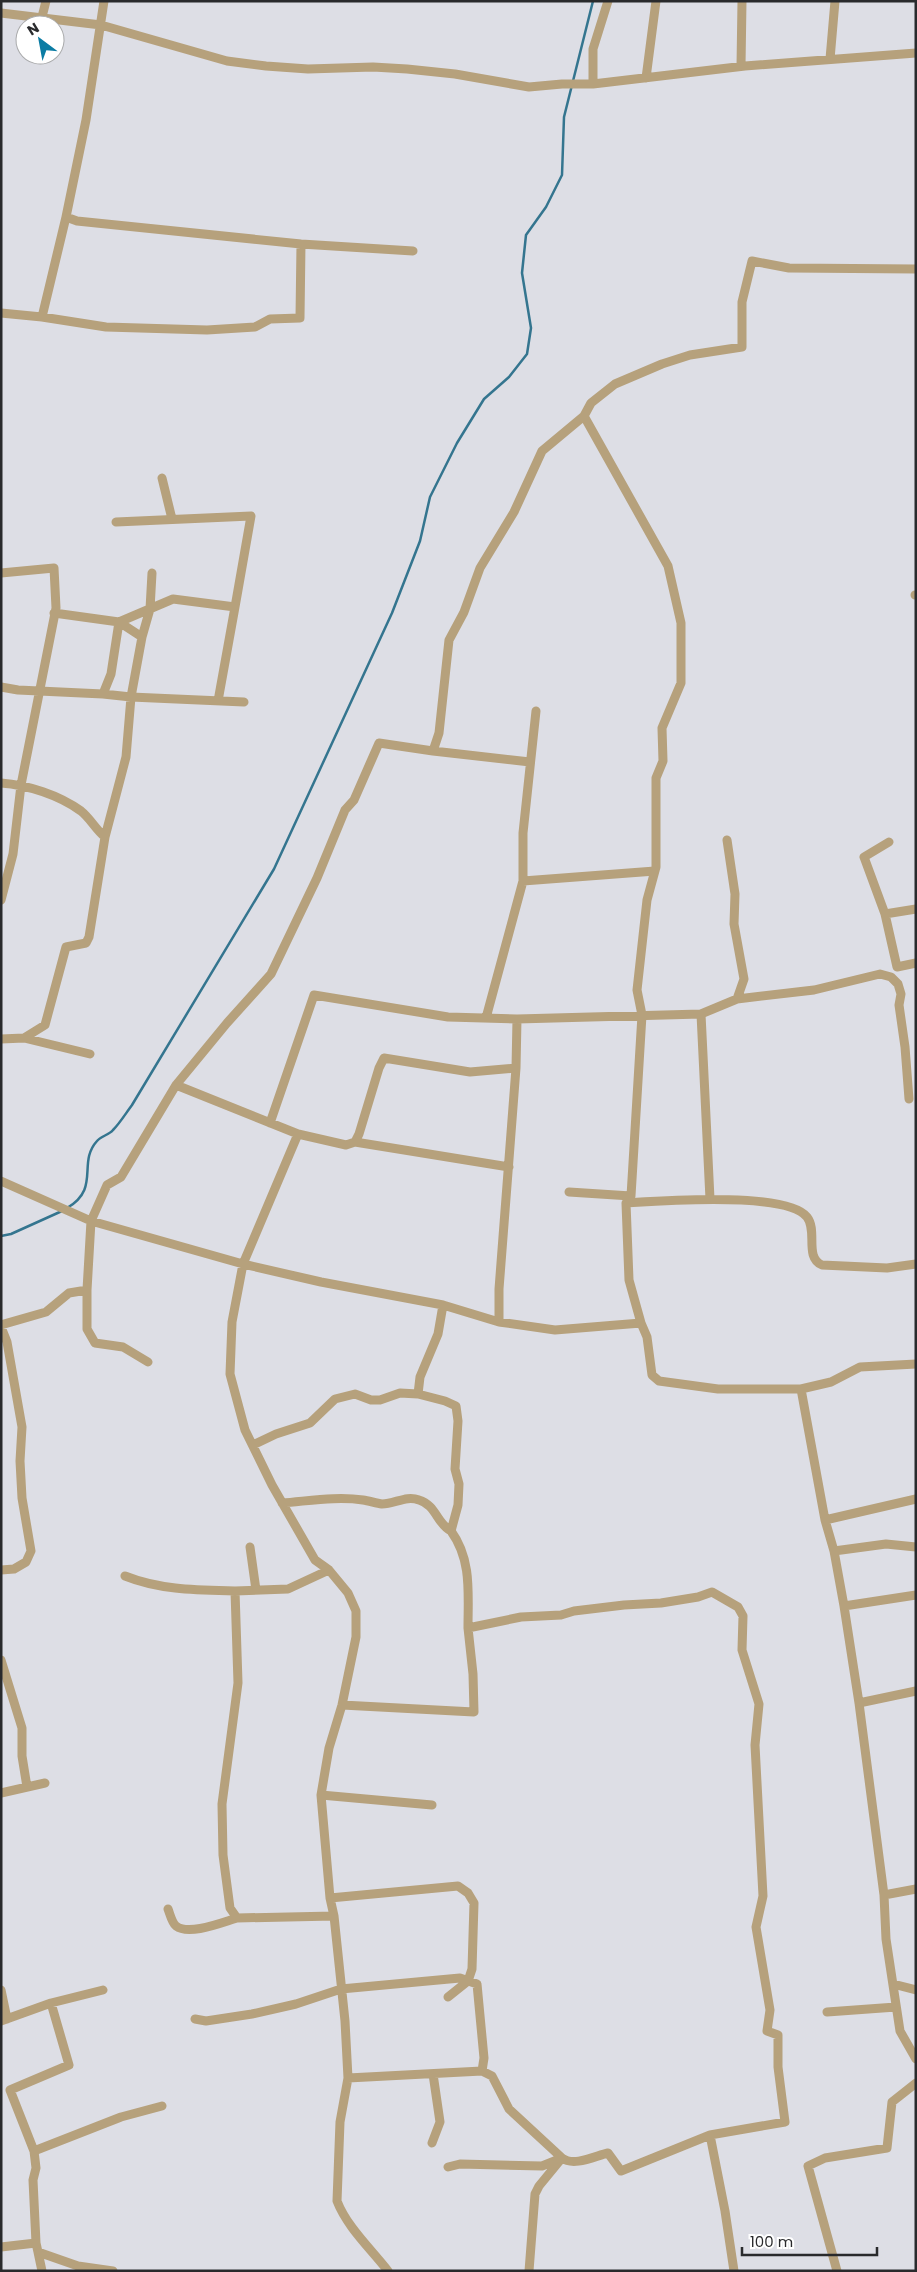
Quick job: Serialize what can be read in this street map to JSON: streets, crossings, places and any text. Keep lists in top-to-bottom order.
{
  "scale_bar": "100 m",
  "north": "top left"
}
